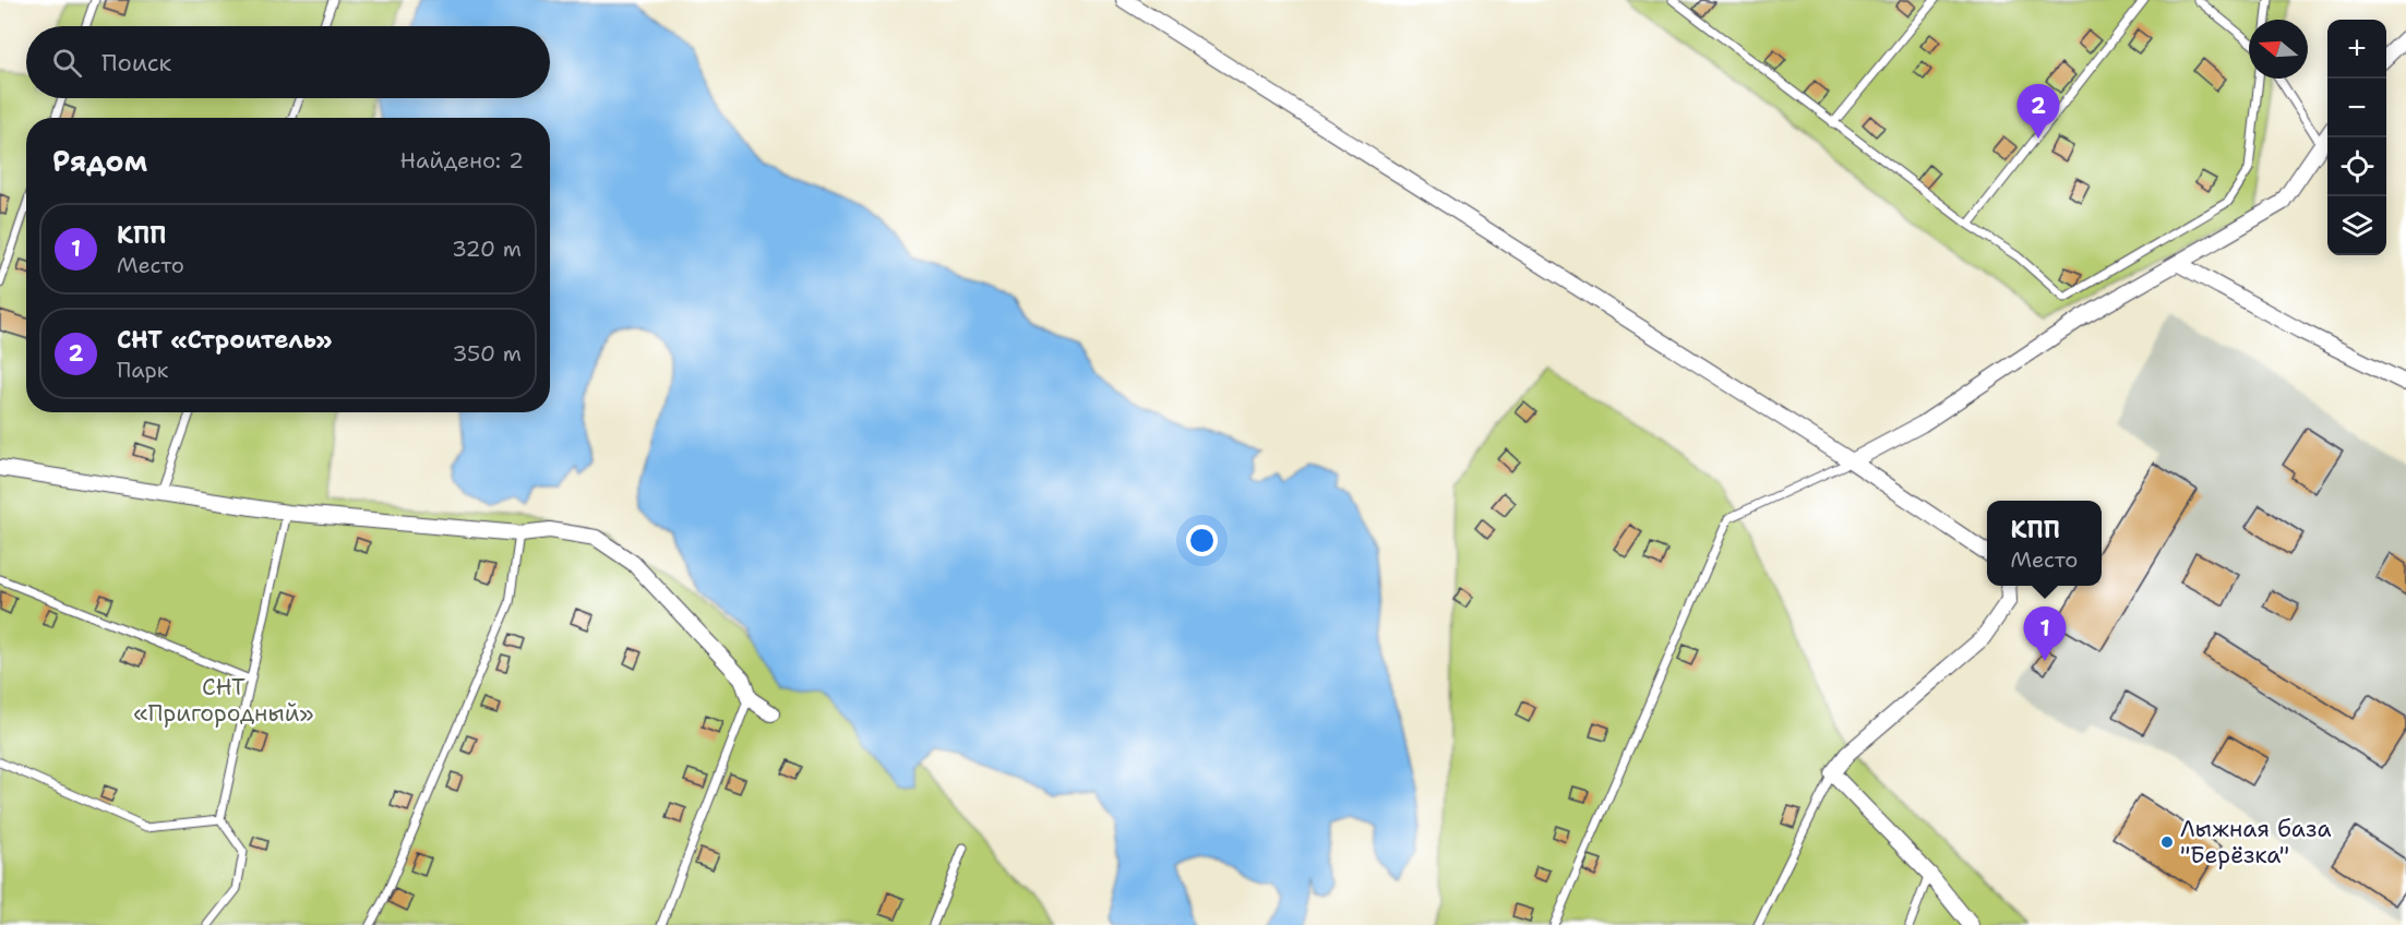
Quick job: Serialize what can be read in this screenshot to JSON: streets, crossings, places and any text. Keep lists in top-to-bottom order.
{
  "parks": ["СНТ «Пригородный»"],
  "places": ["Лыжная база \"Берёзка\""],
  "north": "left",
  "page": {
    "map_buttons": ["+", "−"],
    "search": "Поиск",
    "pins": ["2", "1"],
    "heading": ["Рядом", "Найдено: 2"],
    "list": [
      {
        "mark": "1",
        "name": "КПП",
        "note": "Место",
        "value": "320 m"
      },
      {
        "mark": "2",
        "name": "СНТ «Строитель»",
        "note": "Парк",
        "value": "350 m"
      }
    ],
    "popup": ["КПП", "Место"]
  }
}
